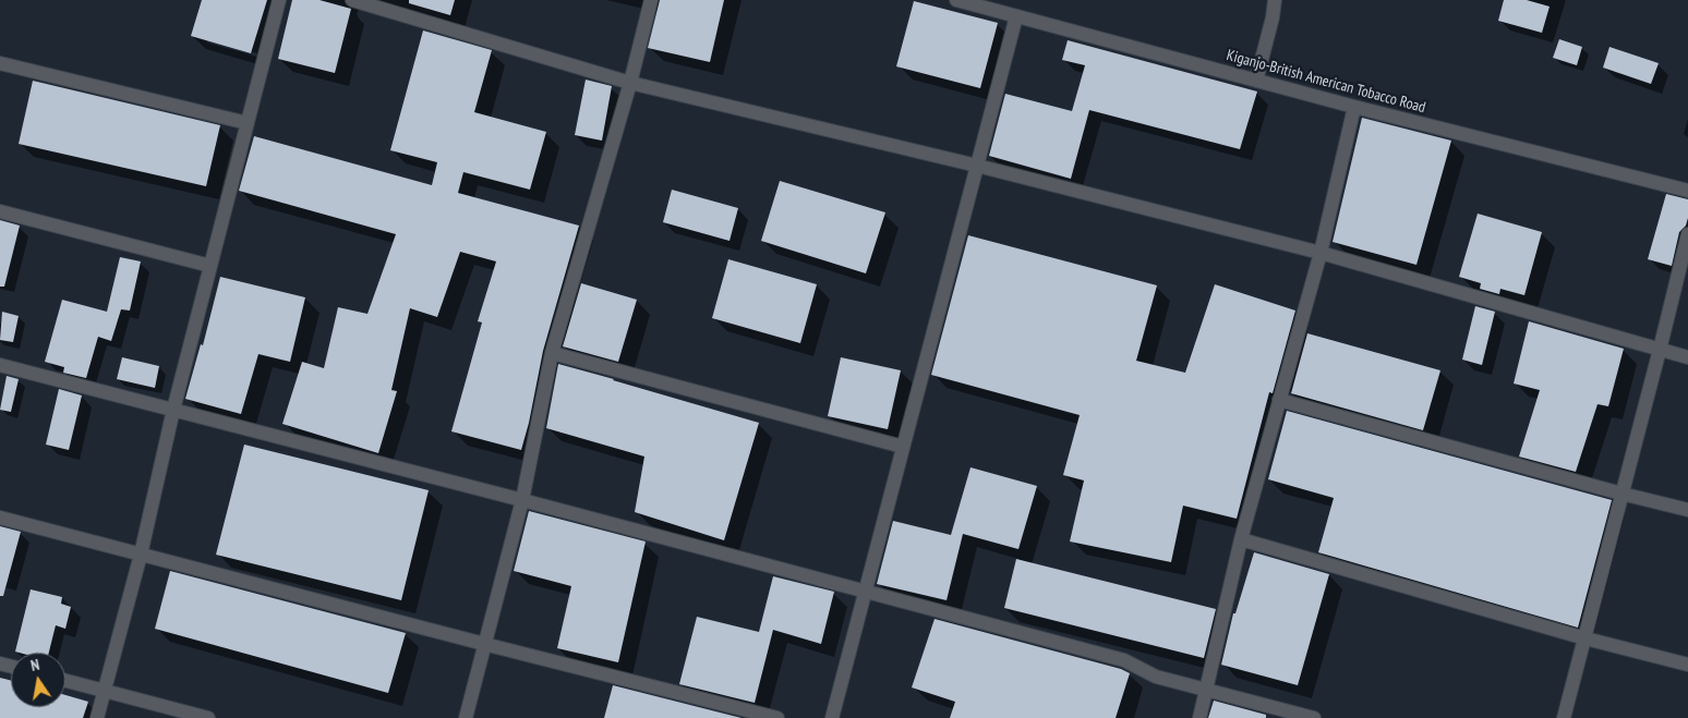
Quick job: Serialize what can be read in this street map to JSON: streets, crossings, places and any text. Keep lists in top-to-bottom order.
{
  "streets": {
    "street": ["Kiganjo-British American Tobacco Road"]
  },
  "north": "top"
}
